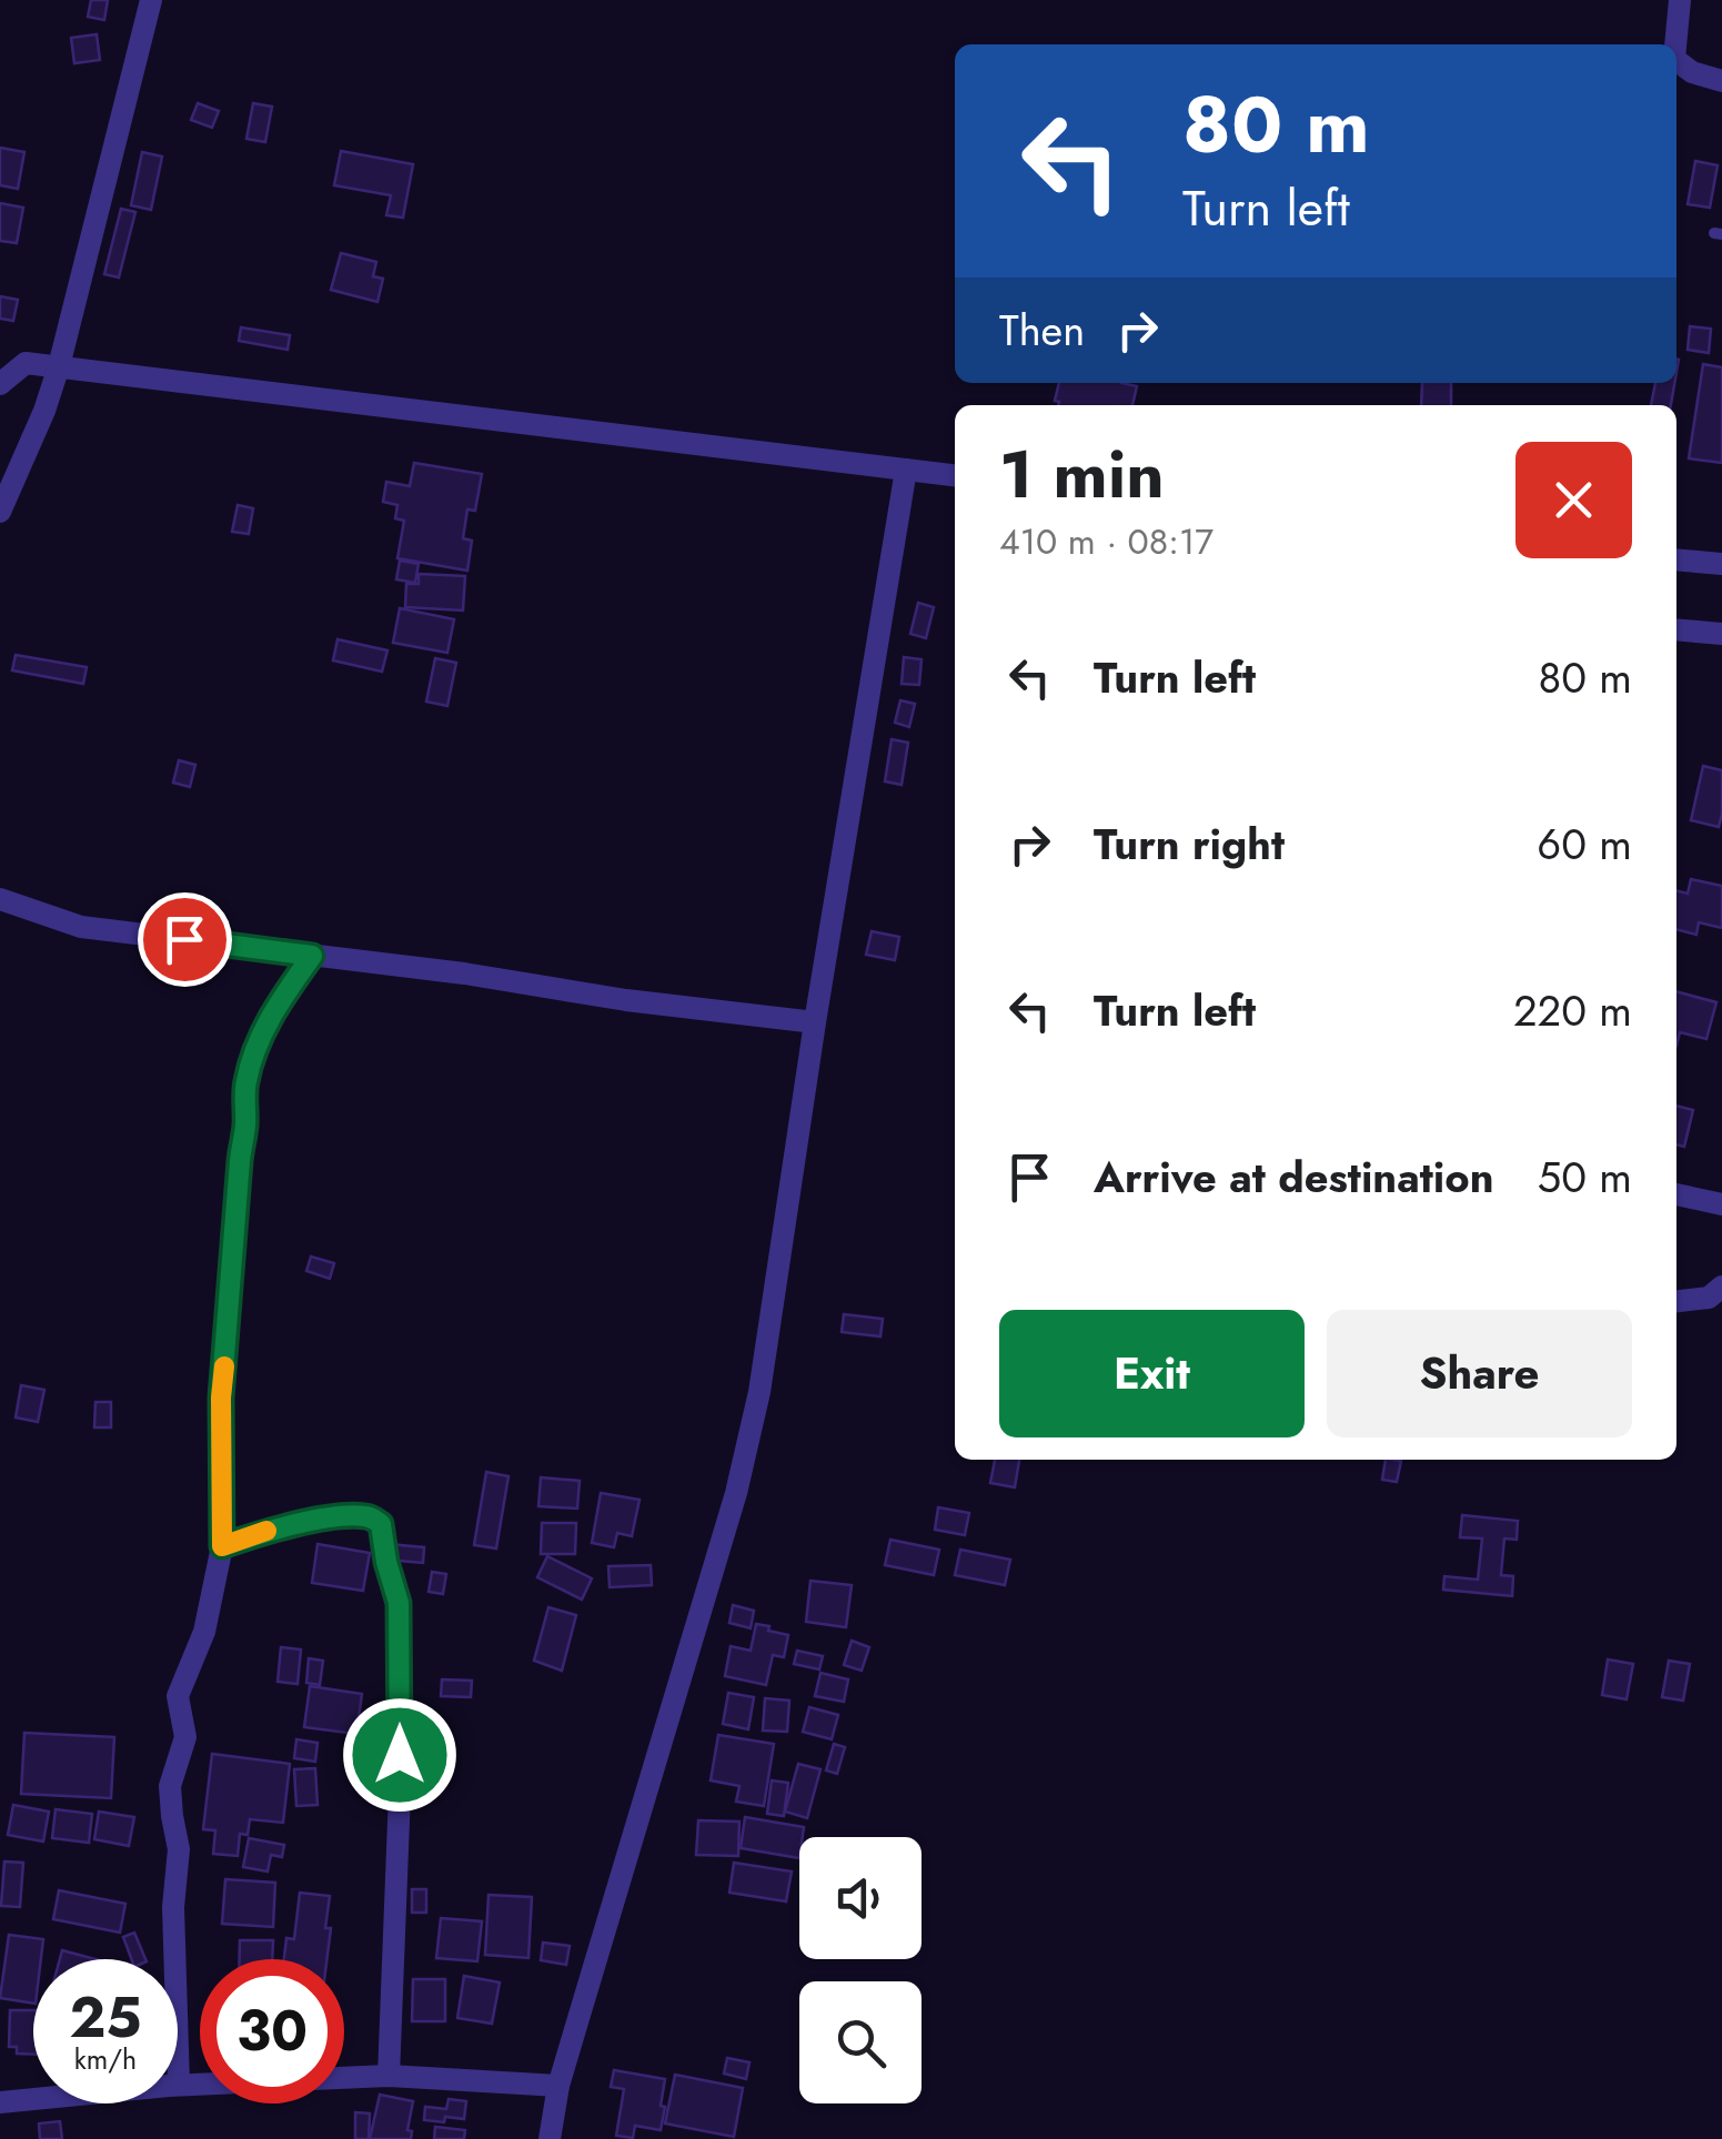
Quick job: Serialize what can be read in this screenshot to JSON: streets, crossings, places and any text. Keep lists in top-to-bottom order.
{
  "page": {
    "turn": ["80 m", "Turn left"],
    "then": "Then",
    "heading": ["1 min", "410 m · 08:17"],
    "list": [
      {
        "name": "Turn left",
        "value": "80 m"
      },
      {
        "name": "Turn right",
        "value": "60 m"
      },
      {
        "name": "Turn left",
        "value": "220 m"
      },
      {
        "name": "Arrive at destination",
        "value": "50 m"
      }
    ],
    "buttons": ["Exit", "Share"],
    "speed": "25 km/h",
    "limit": "30"
  }
}
